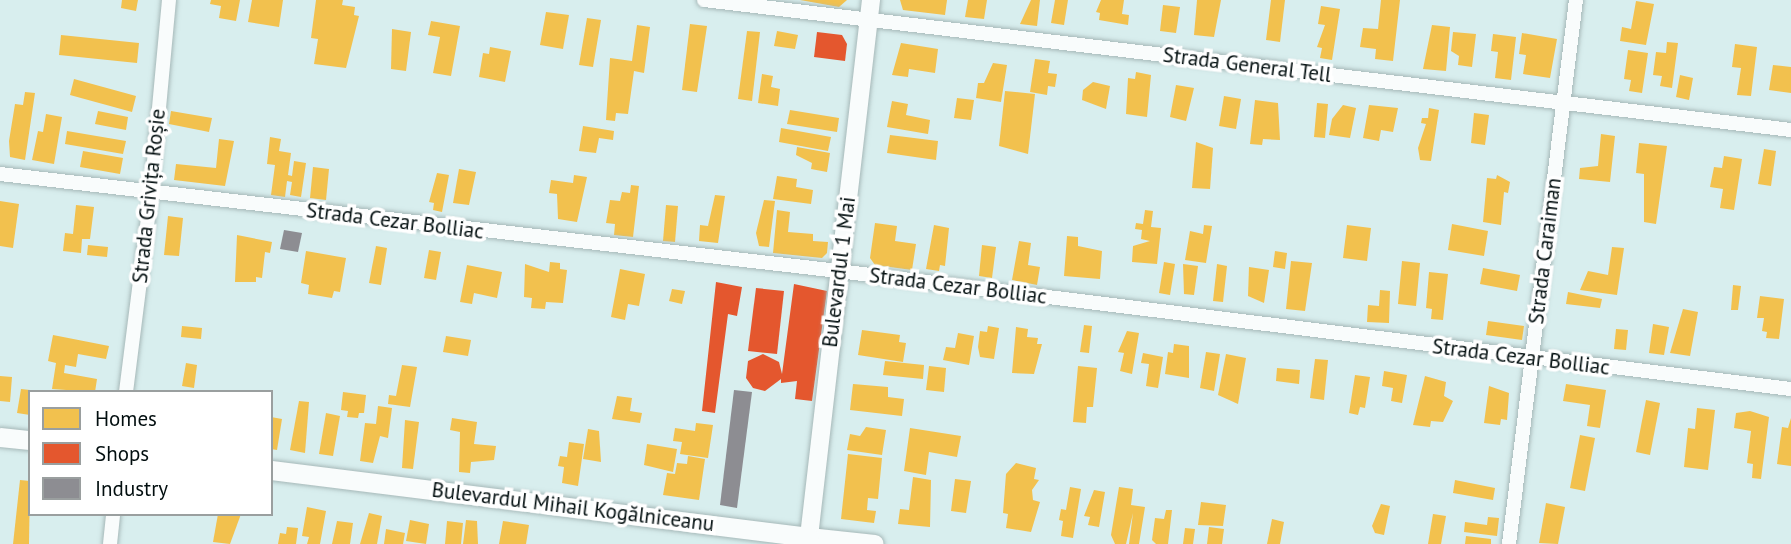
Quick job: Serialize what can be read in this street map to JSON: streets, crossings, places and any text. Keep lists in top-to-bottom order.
{
  "streets": {
    "main road": ["Bulevardul Mihail Kogălniceanu"],
    "street": [
      "Strada General Tell",
      "Strada Grivița Roșie",
      "Strada Cezar Bolliac",
      "Strada Caraiman",
      "Bulevardul 1 Mai"
    ]
  },
  "crossings": [
    ["Strada General Tell", "Strada Caraiman"],
    ["Strada General Tell", "Bulevardul 1 Mai"],
    ["Strada Grivița Roșie", "Strada Cezar Bolliac"],
    ["Strada Cezar Bolliac", "Strada Caraiman"],
    ["Strada Cezar Bolliac", "Bulevardul 1 Mai"],
    ["Bulevardul 1 Mai", "Bulevardul Mihail Kogălniceanu"]
  ],
  "legend": ["Homes", "Shops", "Industry"]
}
